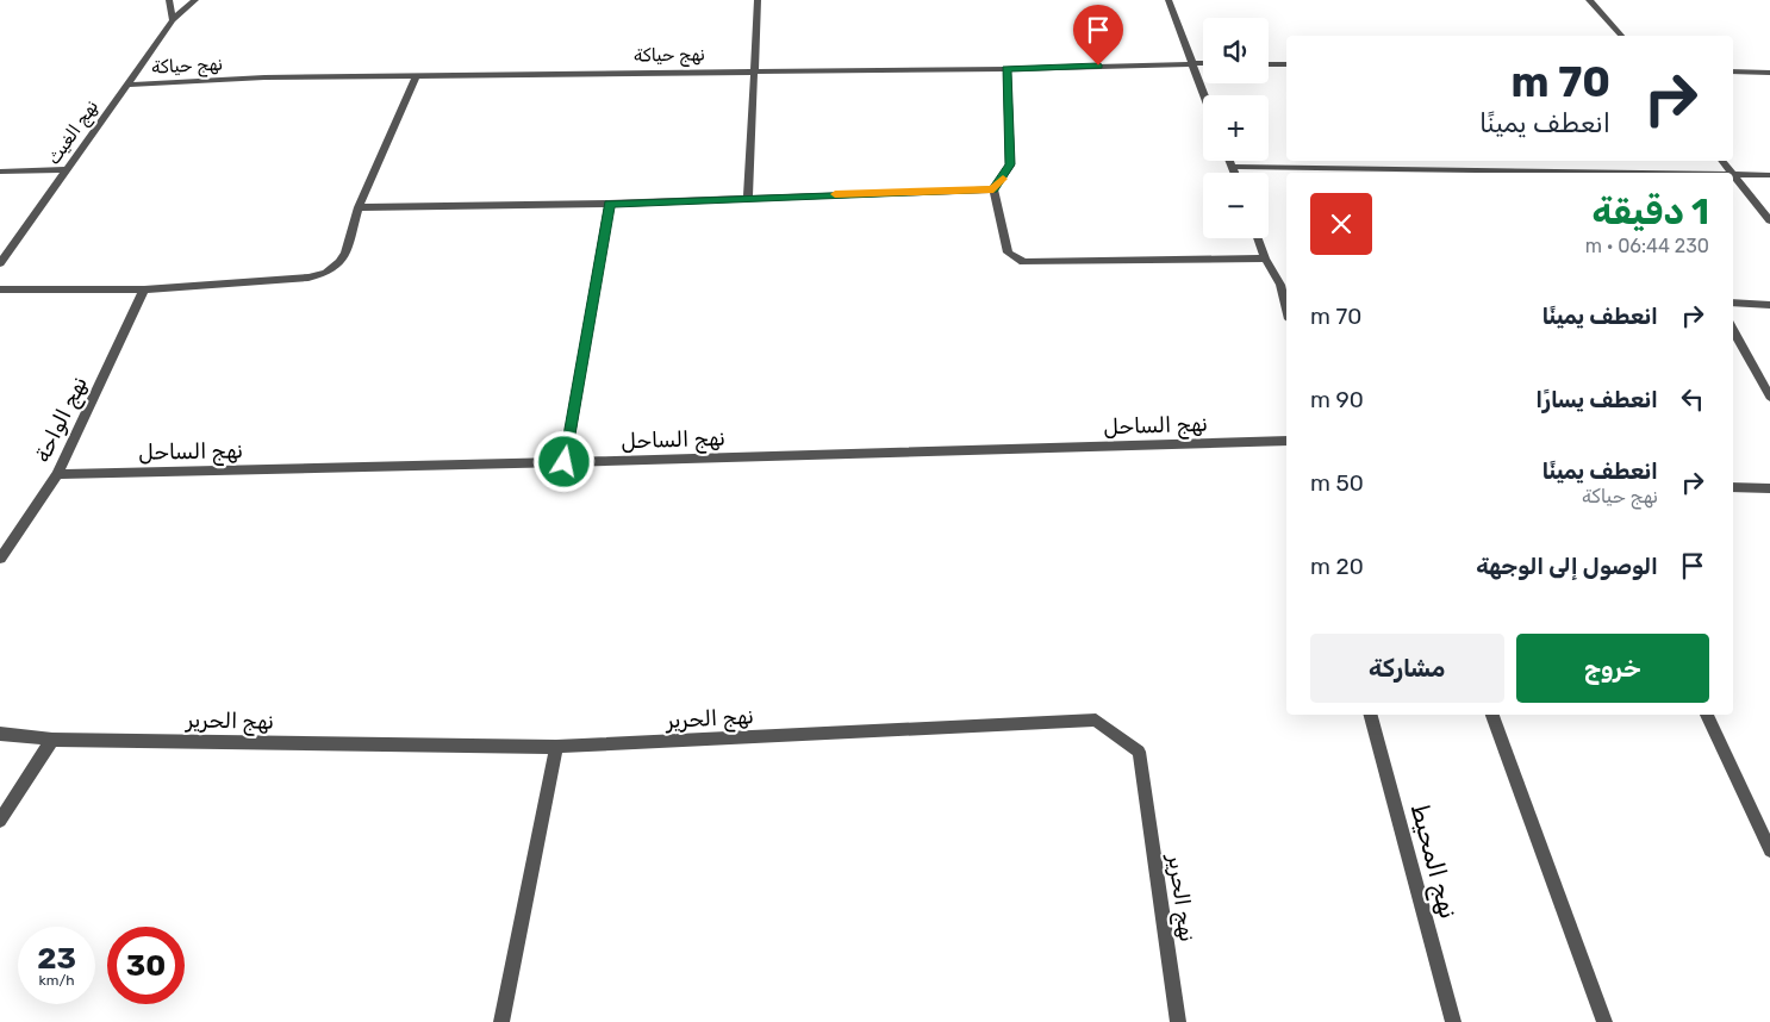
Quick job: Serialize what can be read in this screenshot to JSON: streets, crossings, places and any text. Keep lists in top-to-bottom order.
{
  "streets": {
    "street": [
      "نهج حياكة",
      "نهج الغيث",
      "نهج الواحة",
      "نهج الساحل",
      "نهج الحرير",
      "نهج المحيط"
    ]
  },
  "crossings": [
    ["نهج حياكة", "نهج الغيث"],
    ["نهج الواحة", "نهج الساحل"]
  ],
  "page": {
    "map_buttons": ["+", "−"],
    "turn": ["70 m", "انعطف يمينًا"],
    "heading": ["1 دقيقة", "230 m · 06:44"],
    "list": [
      {
        "name": "انعطف يمينًا",
        "value": "70 m"
      },
      {
        "name": "انعطف يسارًا",
        "value": "90 m"
      },
      {
        "name": "انعطف يمينًا",
        "note": "نهج حياكة",
        "value": "50 m"
      },
      {
        "name": "الوصول إلى الوجهة",
        "value": "20 m"
      }
    ],
    "buttons": ["خروج", "مشاركة"],
    "speed": "23 km/h",
    "limit": "30"
  }
}
